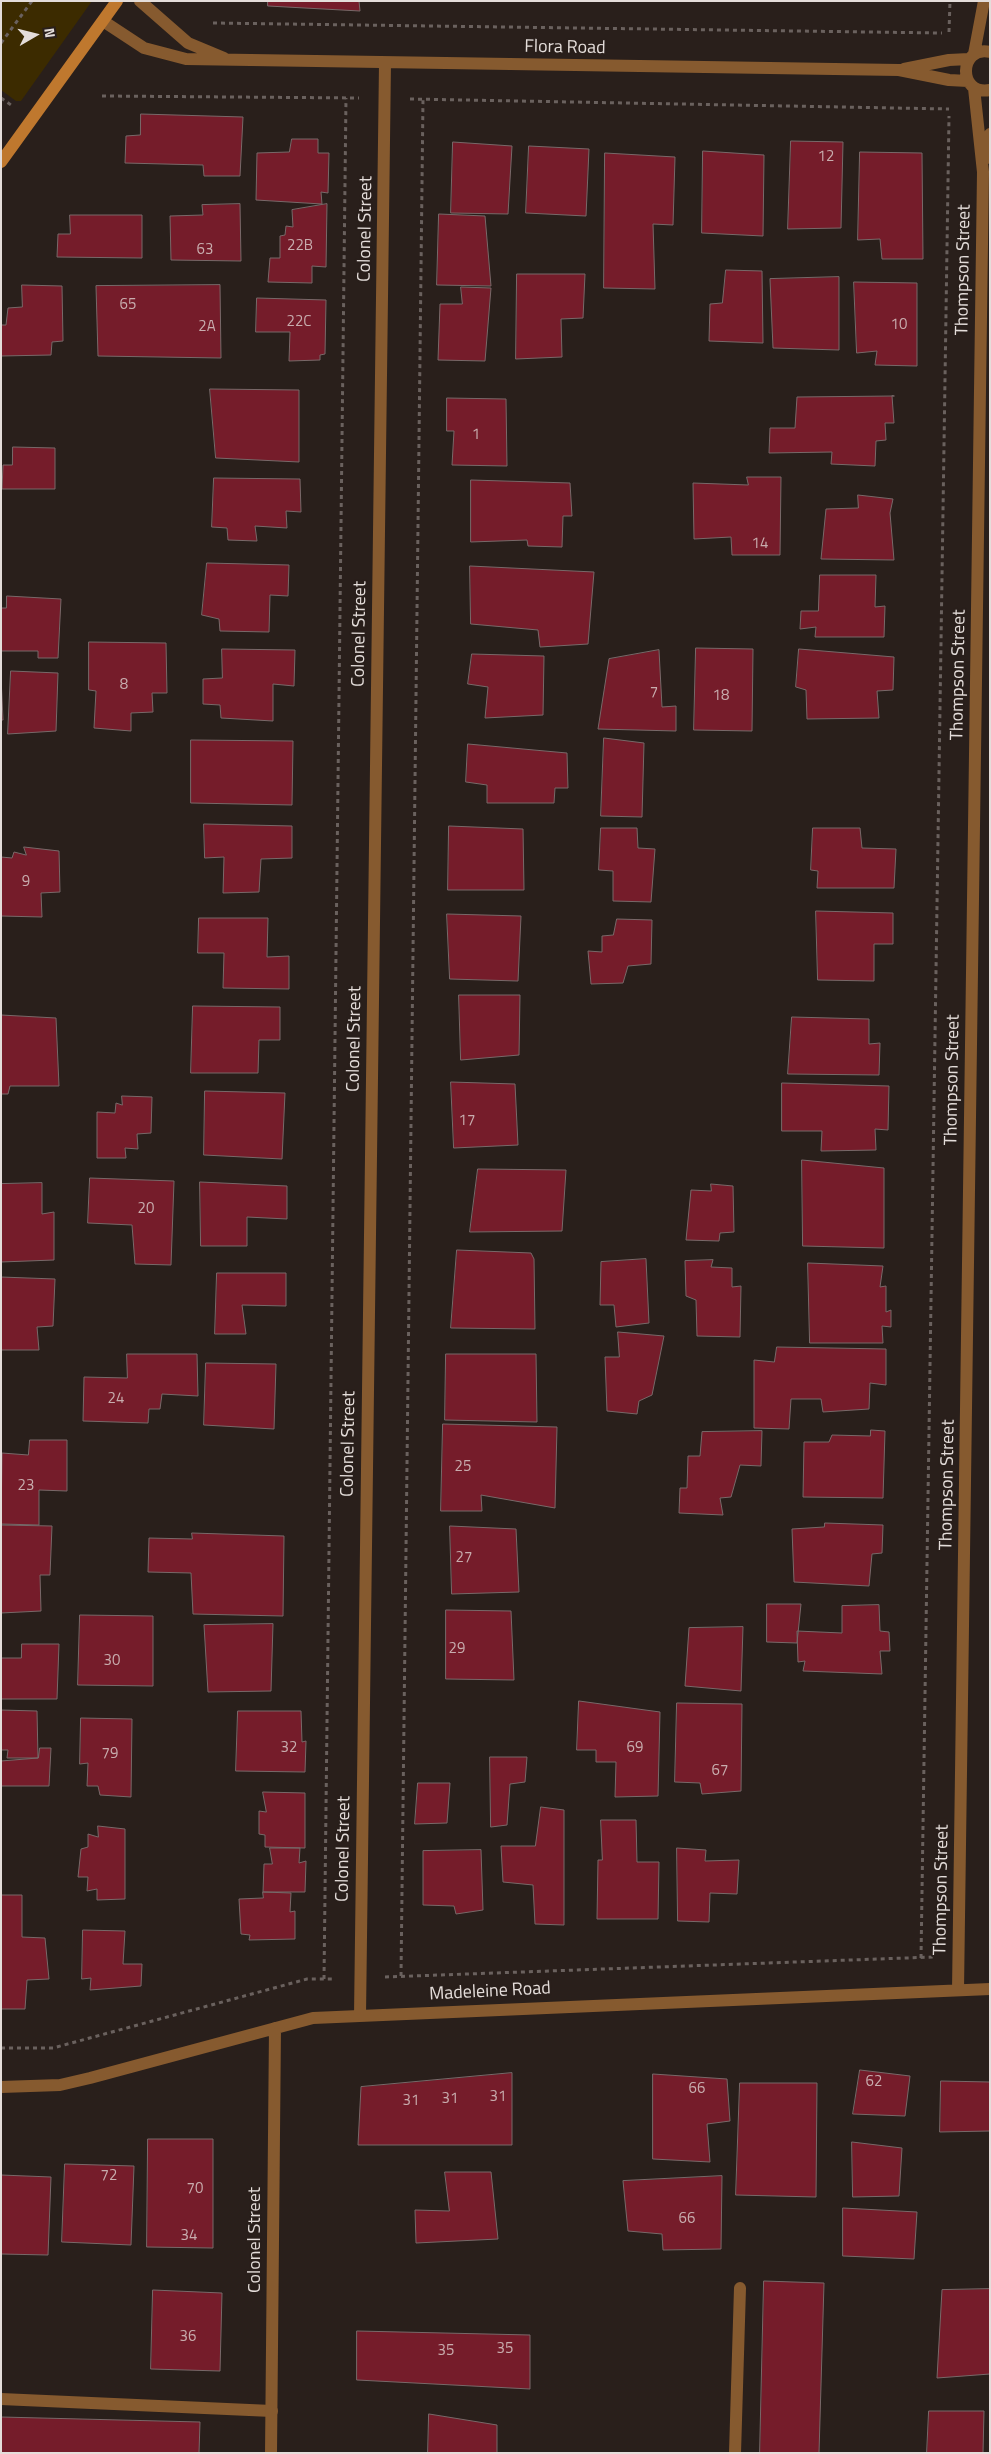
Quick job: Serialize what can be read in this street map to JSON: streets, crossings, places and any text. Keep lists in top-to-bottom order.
{
  "streets": {
    "street": [
      "Flora Road",
      "Colonel Street",
      "Thompson Street",
      "Madeleine Road"
    ]
  },
  "crossings": [
    ["Flora Road", "Colonel Street"],
    ["Flora Road", "Thompson Street"],
    ["Colonel Street", "Madeleine Road"],
    ["Thompson Street", "Madeleine Road"]
  ],
  "house_numbers": [
    "12",
    "22B",
    "63",
    "65",
    "22C",
    "10",
    "2A",
    "1",
    "14",
    "8",
    "7",
    "18",
    "9",
    "17",
    "20",
    "24",
    "25",
    "23",
    "27",
    "29",
    "30",
    "32",
    "69",
    "79",
    "67",
    "62",
    "66",
    "31",
    "31",
    "31",
    "72",
    "70",
    "66",
    "34",
    "36",
    "35",
    "35"
  ],
  "north": "right"
}
